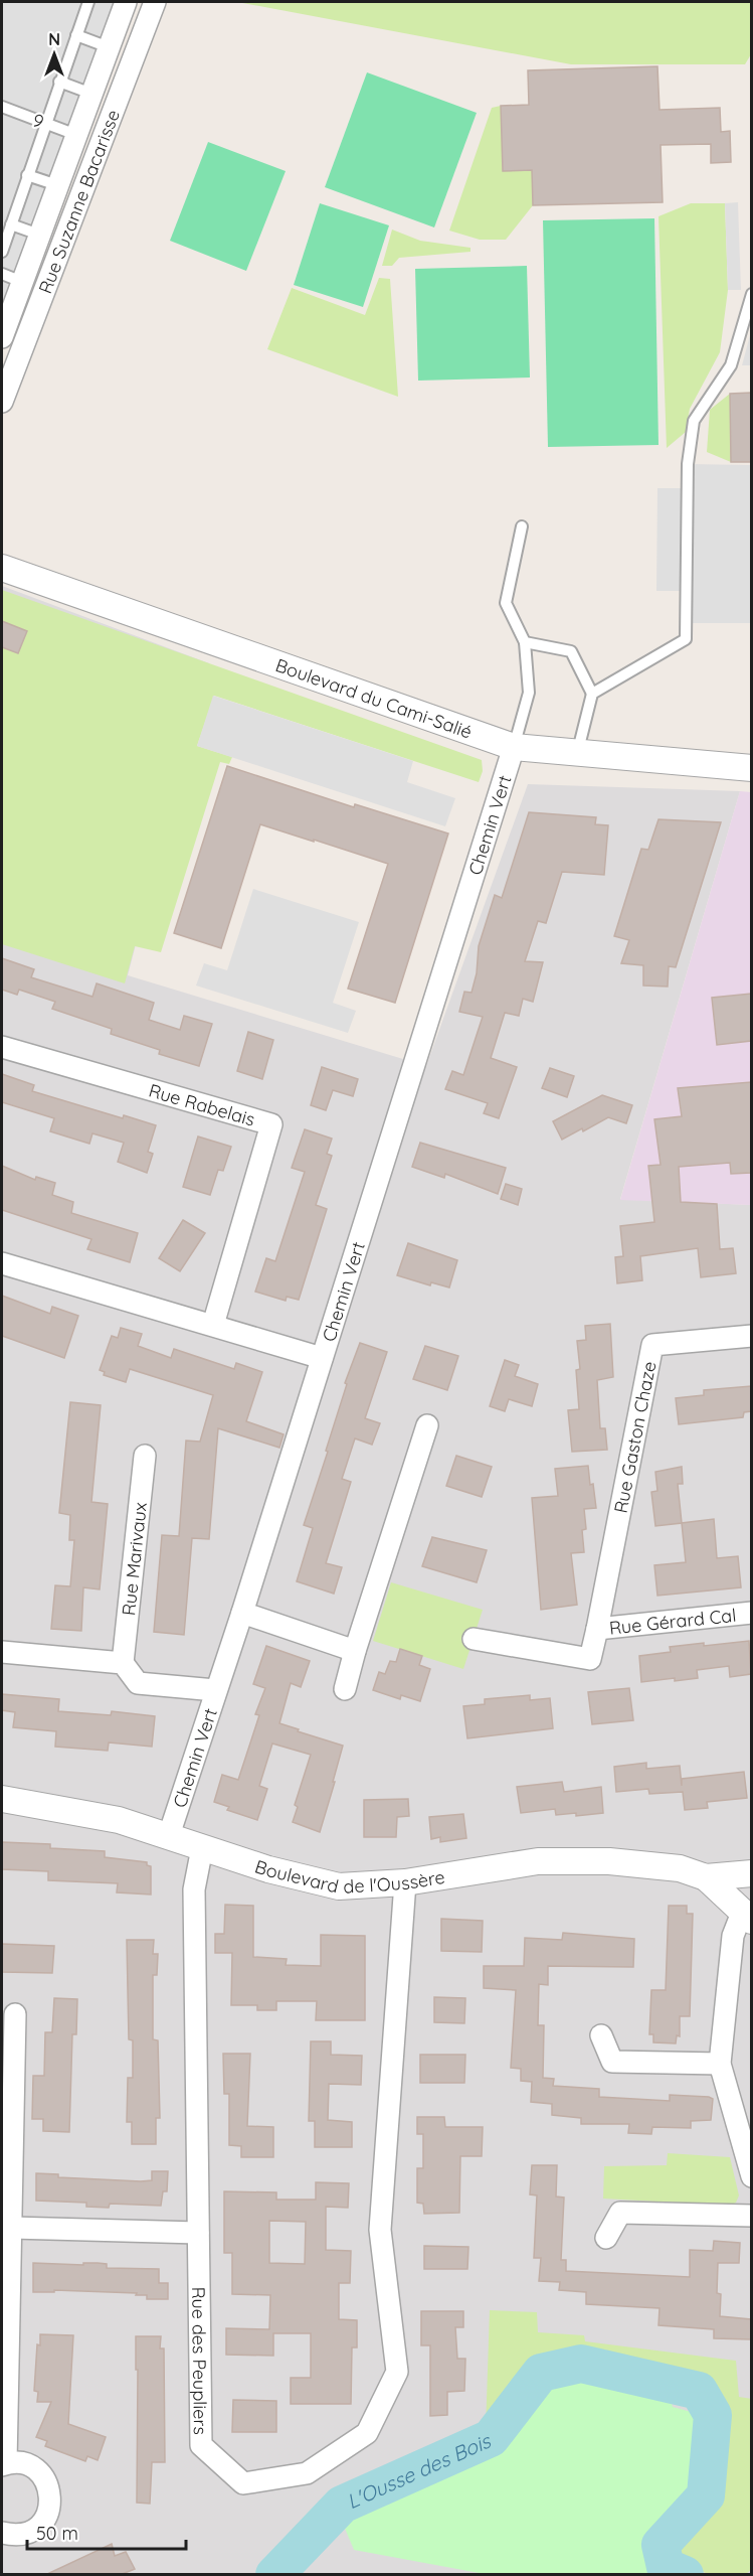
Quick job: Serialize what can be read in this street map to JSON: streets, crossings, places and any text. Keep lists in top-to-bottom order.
{
  "streets": {
    "street": [
      "Rue Suzanne Bacarisse",
      "Boulevard du Cami-Salié",
      "Chemin Vert",
      "Rue Rabelais",
      "Rue Gaston Chaze",
      "Rue Marivaux",
      "Rue Gérard Cal",
      "Boulevard de l'Oussère",
      "Rue des Peupliers"
    ],
    "lane": ["9"]
  },
  "crossings": [
    ["9", "Rue Suzanne Bacarisse"],
    ["Boulevard du Cami-Salié", "Chemin Vert"],
    ["Chemin Vert", "Boulevard de l'Oussère"],
    ["Rue Gaston Chaze", "Rue Gérard Cal"],
    ["Boulevard de l'Oussère", "Rue des Peupliers"]
  ],
  "water": ["L'Ousse des Bois"],
  "scale_bar": "50 m",
  "north": "top"
}
